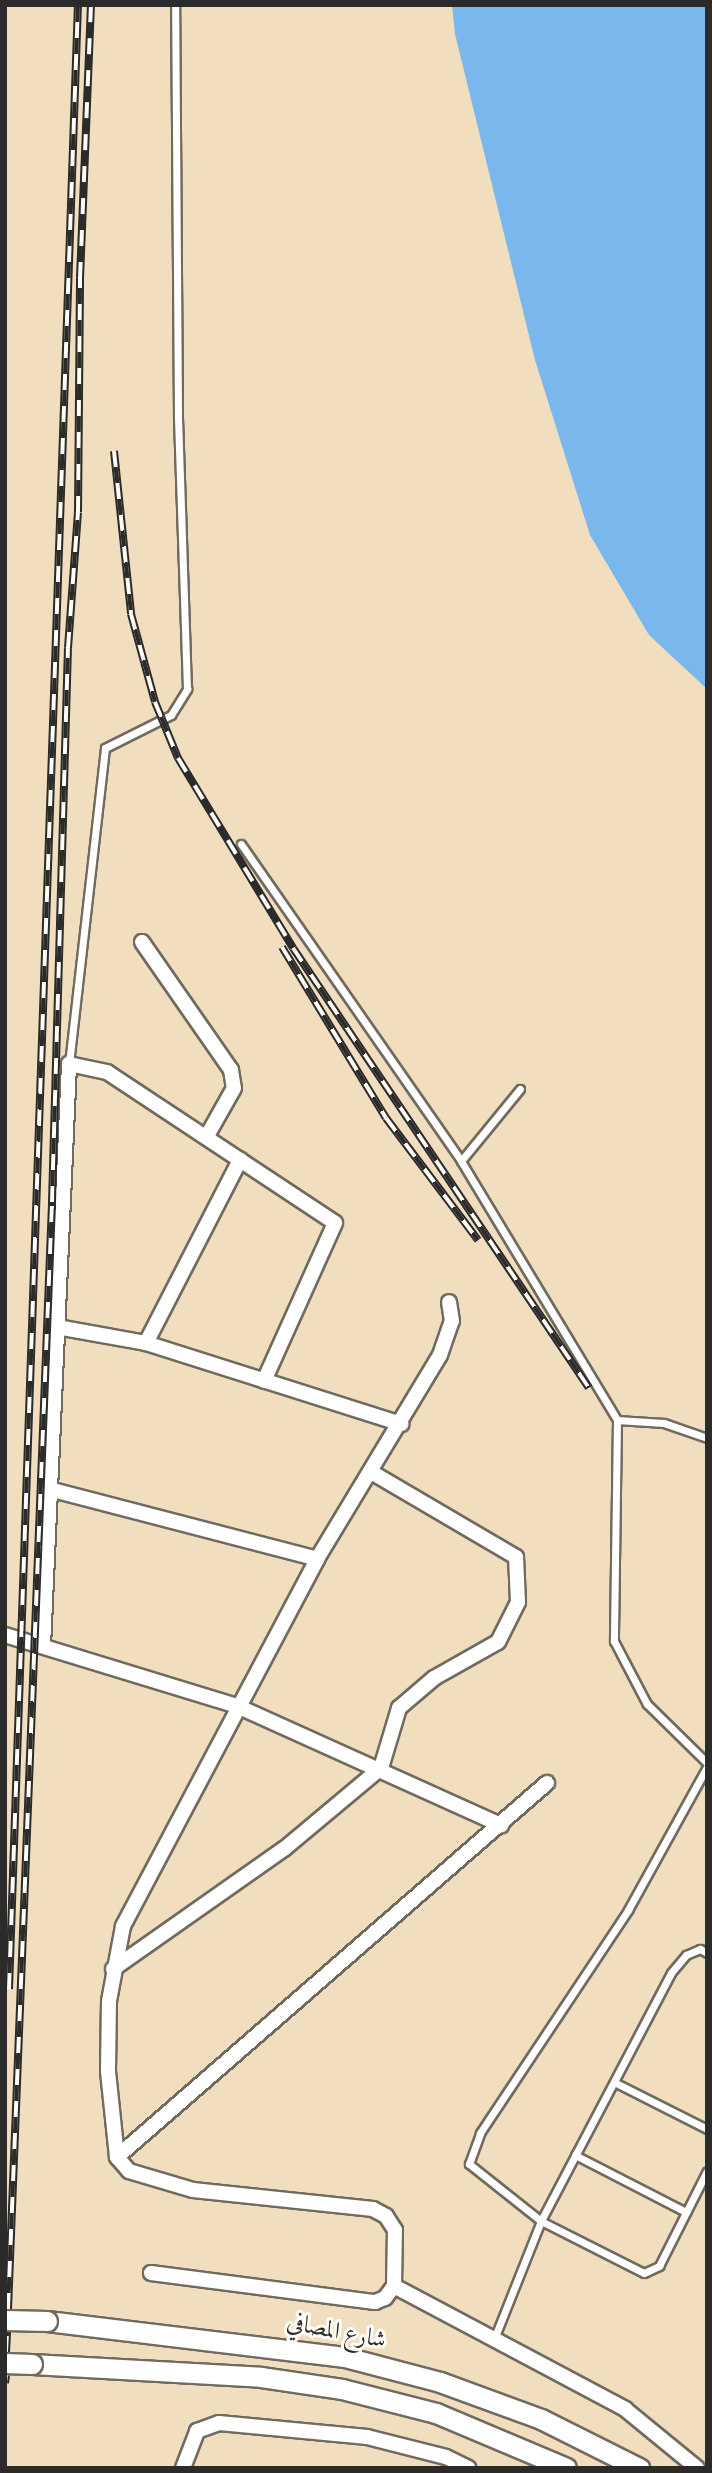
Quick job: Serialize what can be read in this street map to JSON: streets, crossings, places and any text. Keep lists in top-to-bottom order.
{
  "streets": {
    "main road": ["شارع المصافي"]
  }
}
